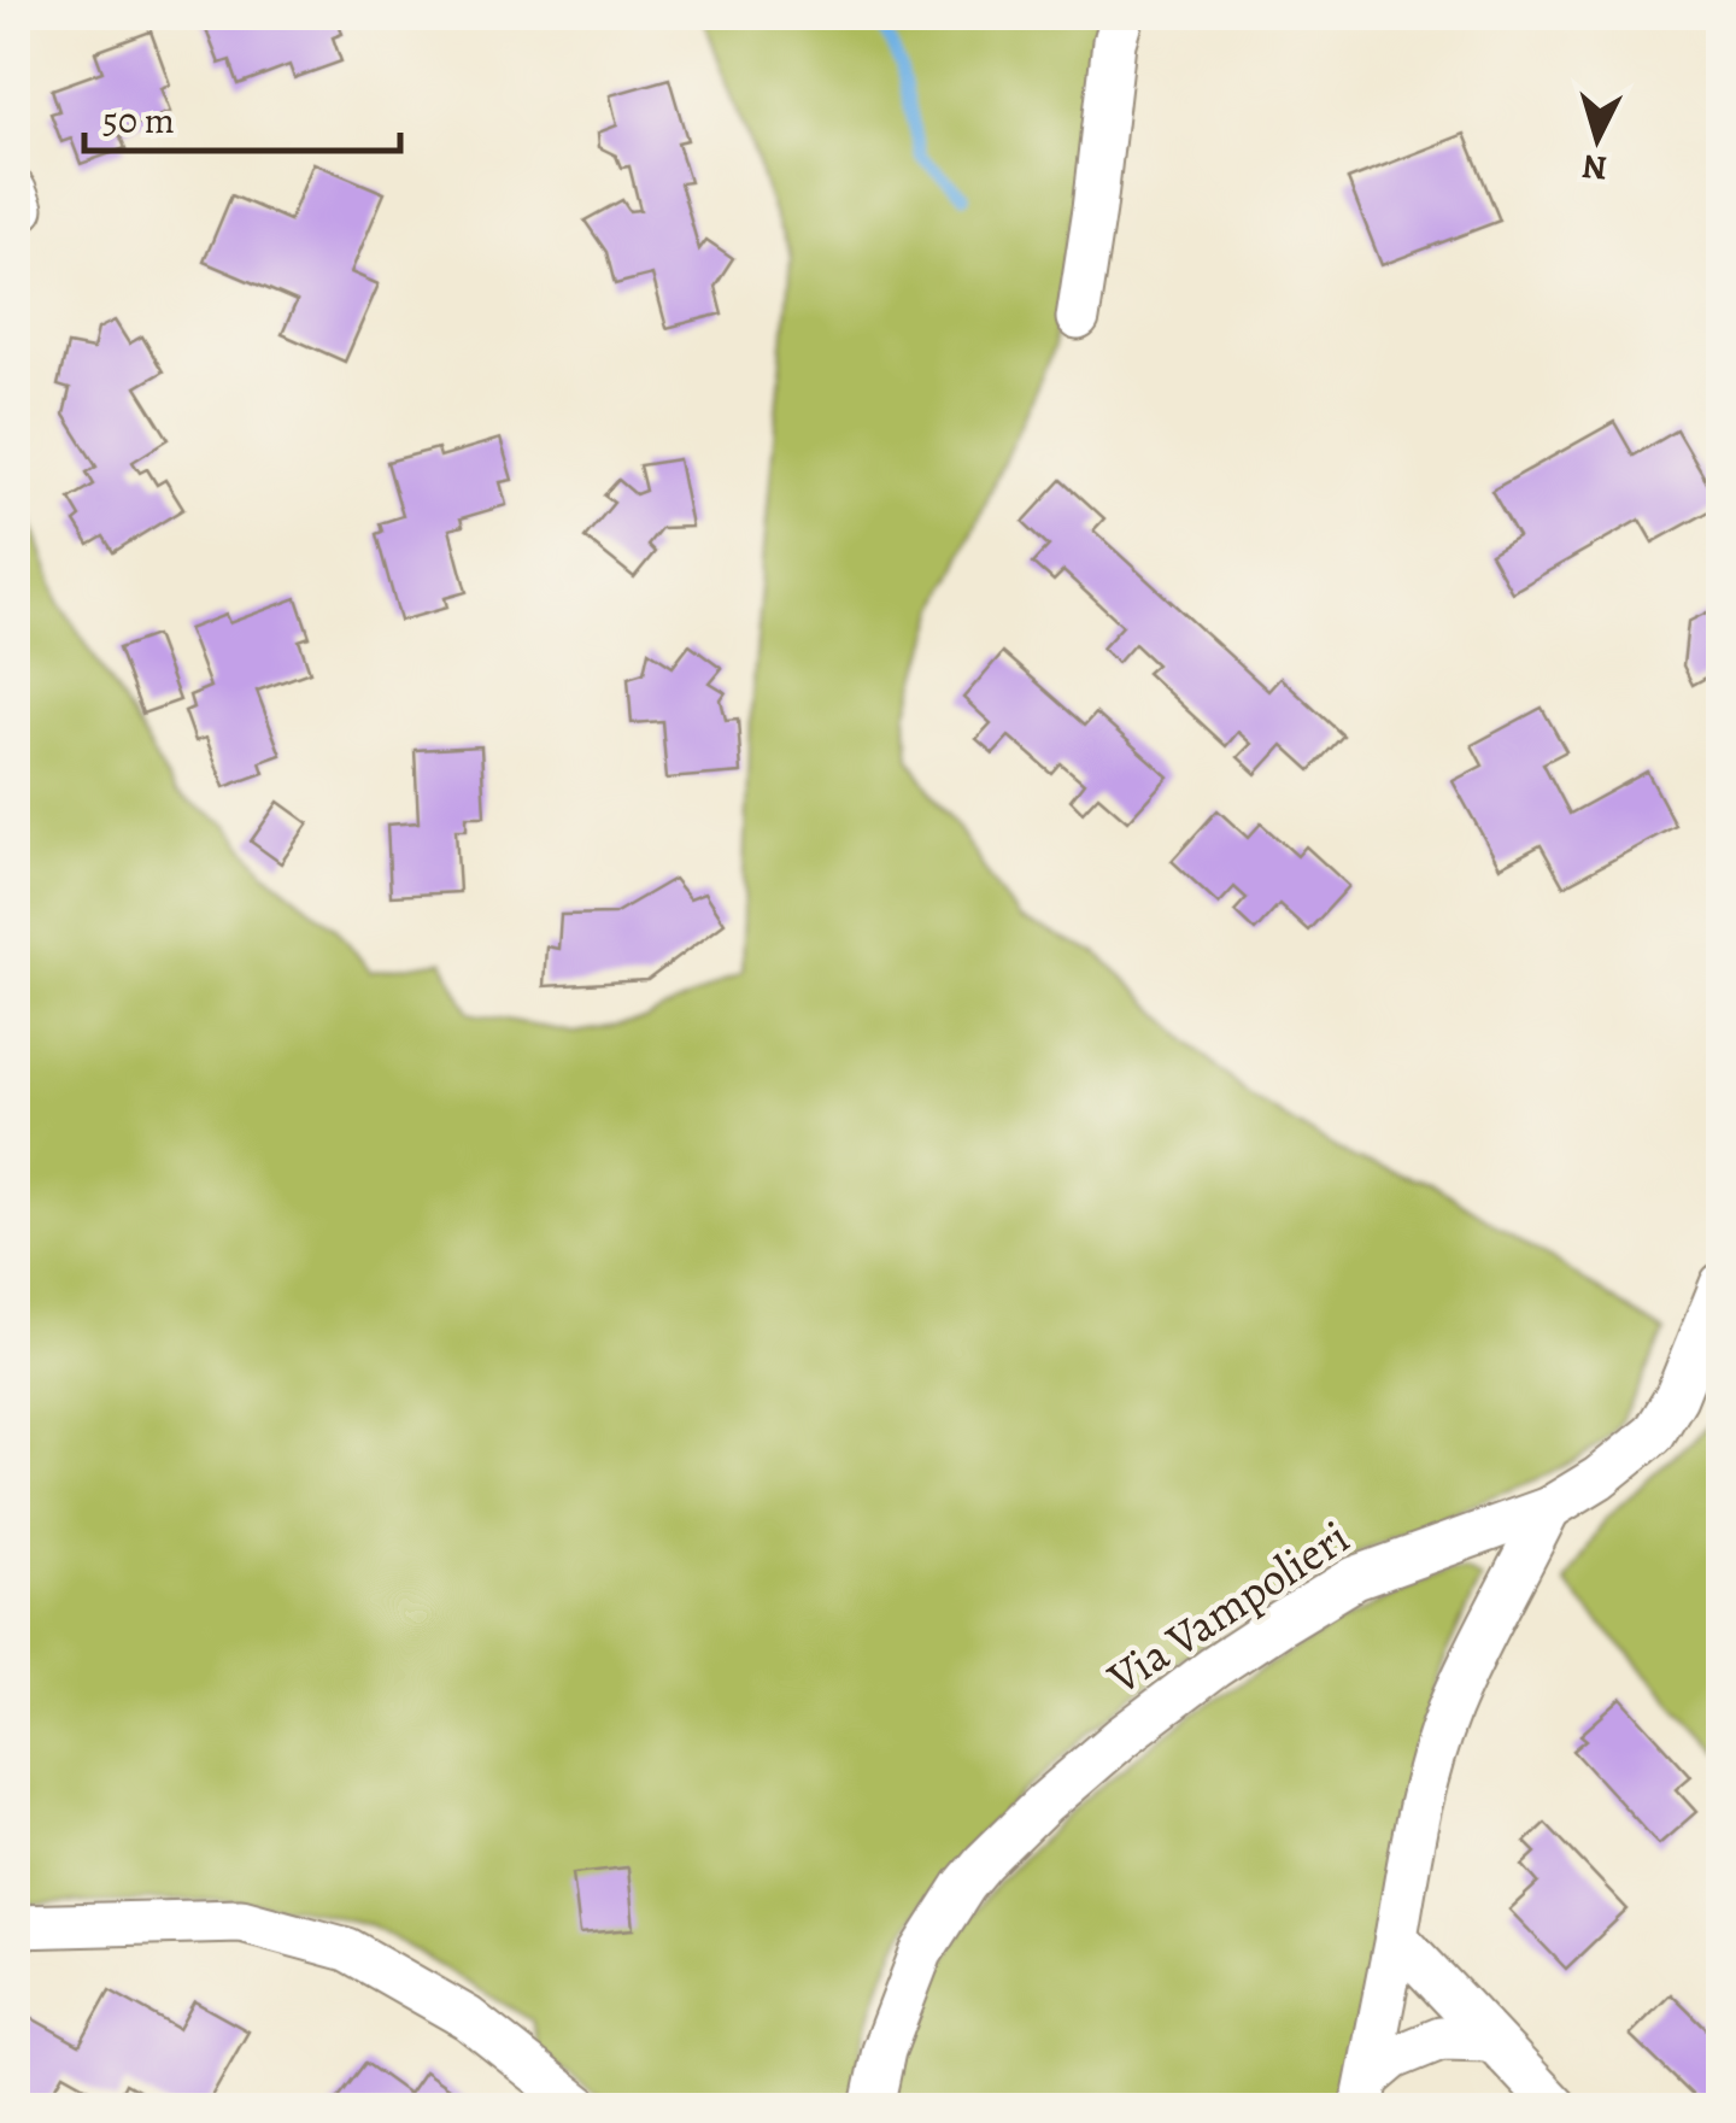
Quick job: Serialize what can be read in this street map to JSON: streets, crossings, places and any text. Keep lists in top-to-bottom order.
{
  "streets": {
    "street": ["Via Vampolieri"]
  },
  "scale_bar": "50 m",
  "north": "bottom"
}
